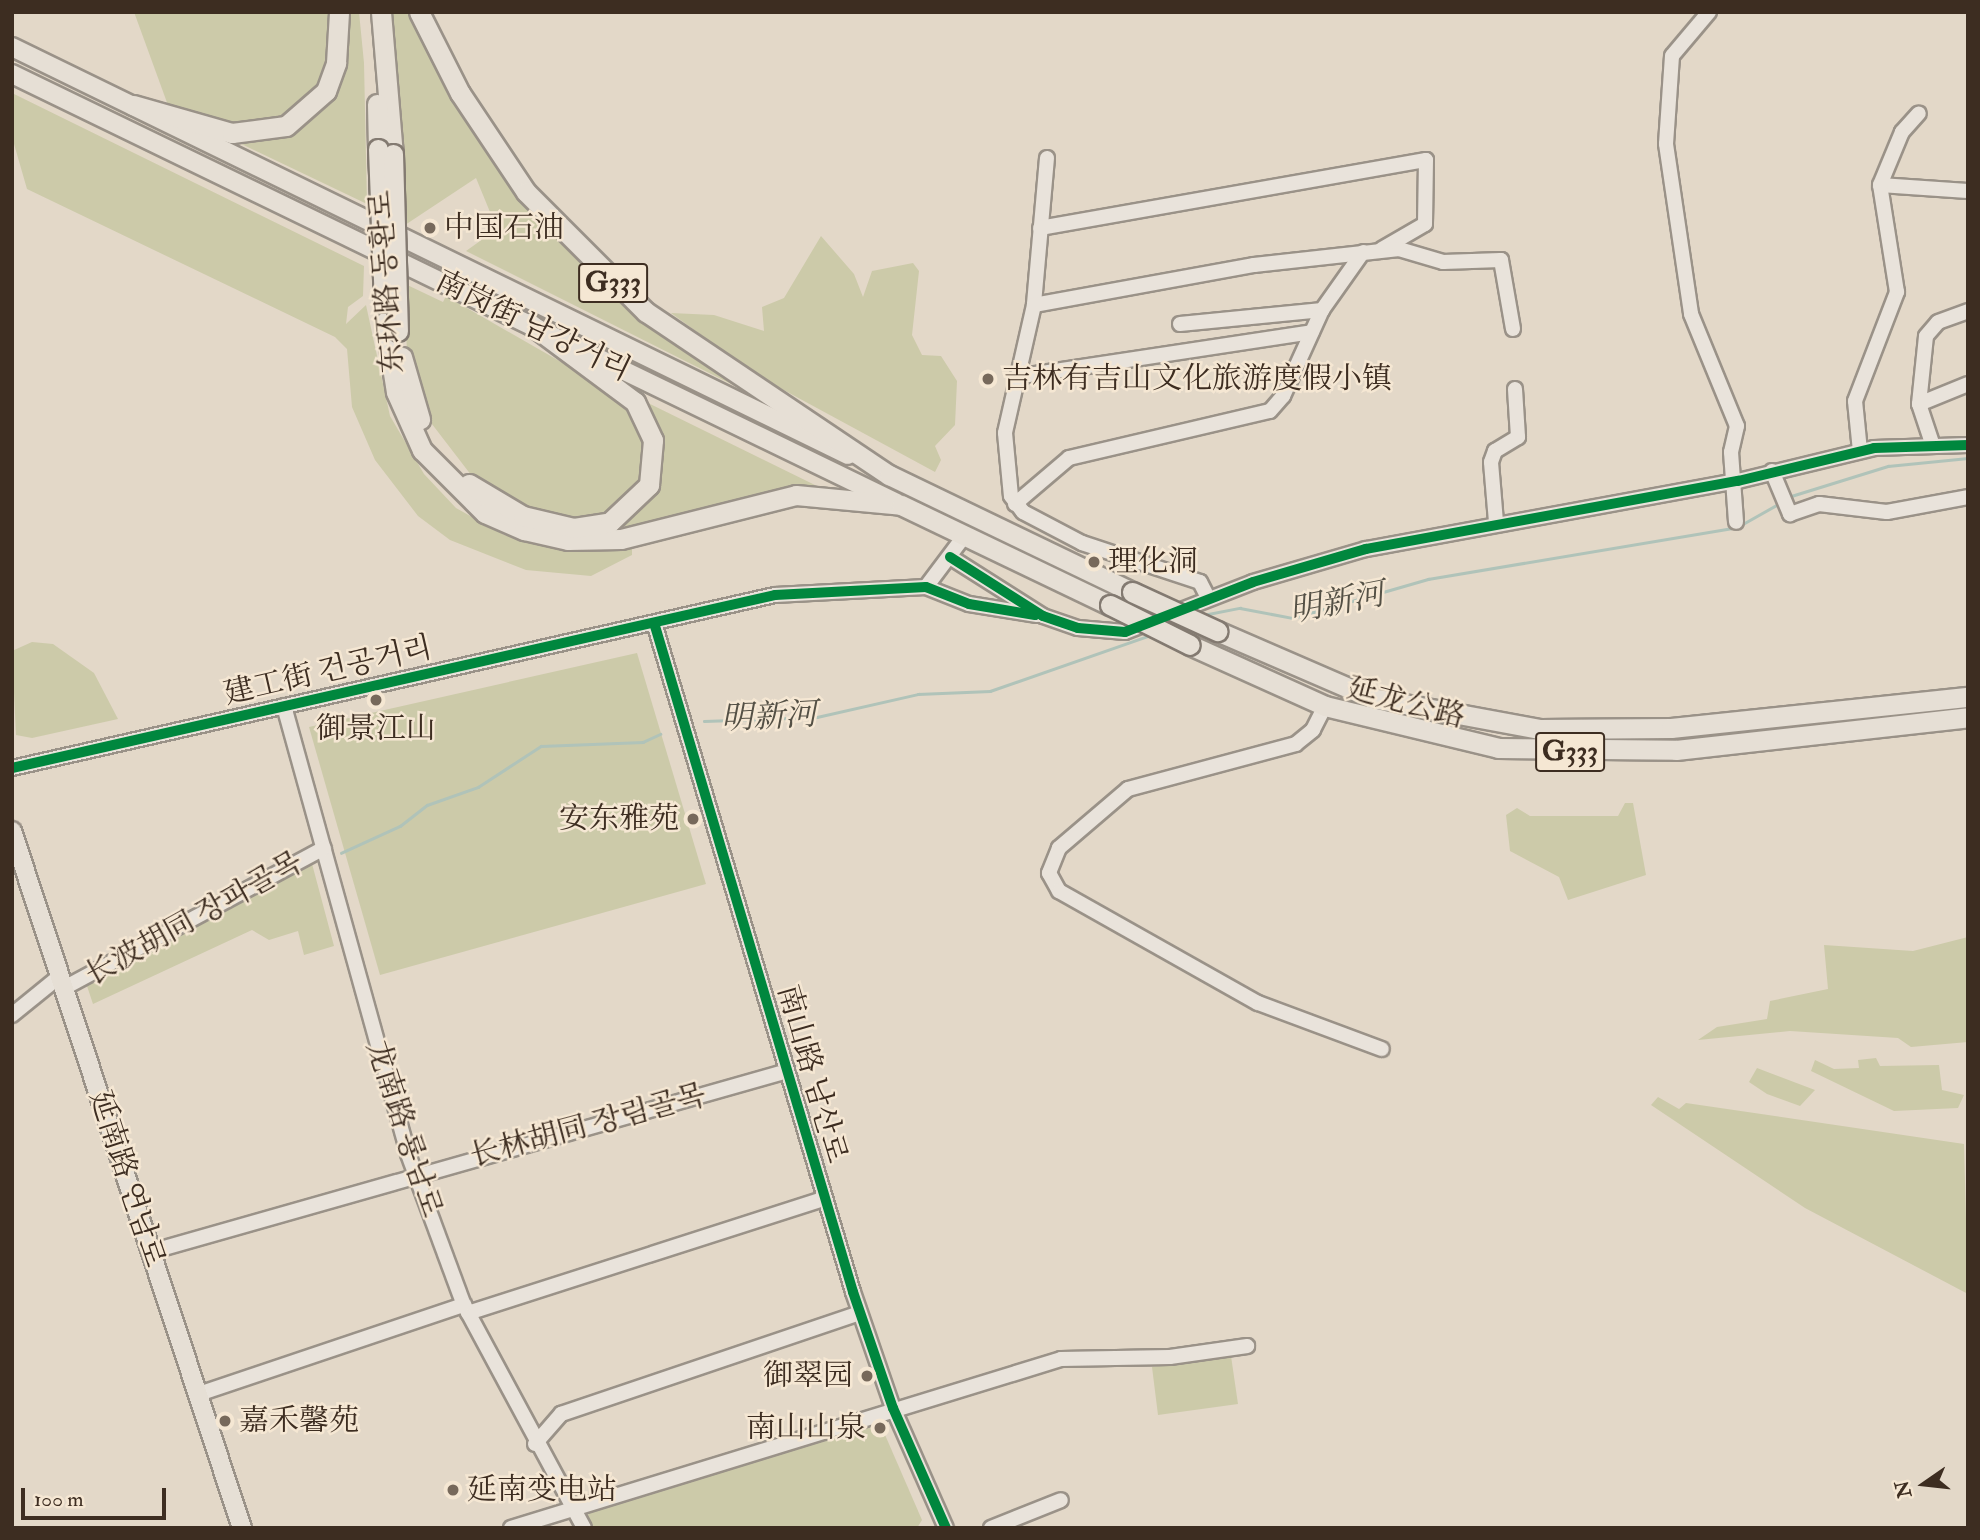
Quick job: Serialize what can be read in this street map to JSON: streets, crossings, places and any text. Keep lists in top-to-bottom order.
{
  "streets": {
    "highway": ["东环路 동환로", "G333", "延龙公路"],
    "main road": ["南岗街 남강거리", "延南路 연남로"],
    "street": [
      "建工街 건공거리",
      "长波胡同 장파골목",
      "南山路 남산로",
      "长林胡同 장림골목",
      "龙南路 룡남로"
    ]
  },
  "crossings": [
    ["东环路 동환로", "南岗街 남강거리"],
    ["东环路 동환로", "延龙公路"],
    ["G333", "南岗街 남강거리"],
    ["G333", "延龙公路"],
    ["南岗街 남강거리", "延龙公路"],
    ["建工街 건공거리", "南山路 남산로"],
    ["建工街 건공거리", "龙南路 룡남로"],
    ["长波胡同 장파골목", "龙南路 룡남로"],
    ["长波胡同 장파골목", "延南路 연남로"],
    ["南山路 남산로", "长林胡同 장림골목"],
    ["长林胡同 장림골목", "龙南路 룡남로"],
    ["长林胡同 장림골목", "延南路 연남로"]
  ],
  "water": ["明新河"],
  "places": [
    "中国石油",
    "吉林有吉山文化旅游度假小镇",
    "理化洞",
    "御景江山",
    "安东雅苑",
    "御翠园",
    "嘉禾馨苑",
    "南山山泉",
    "延南变电站"
  ],
  "scale_bar": "100 m",
  "north": "left"
}
